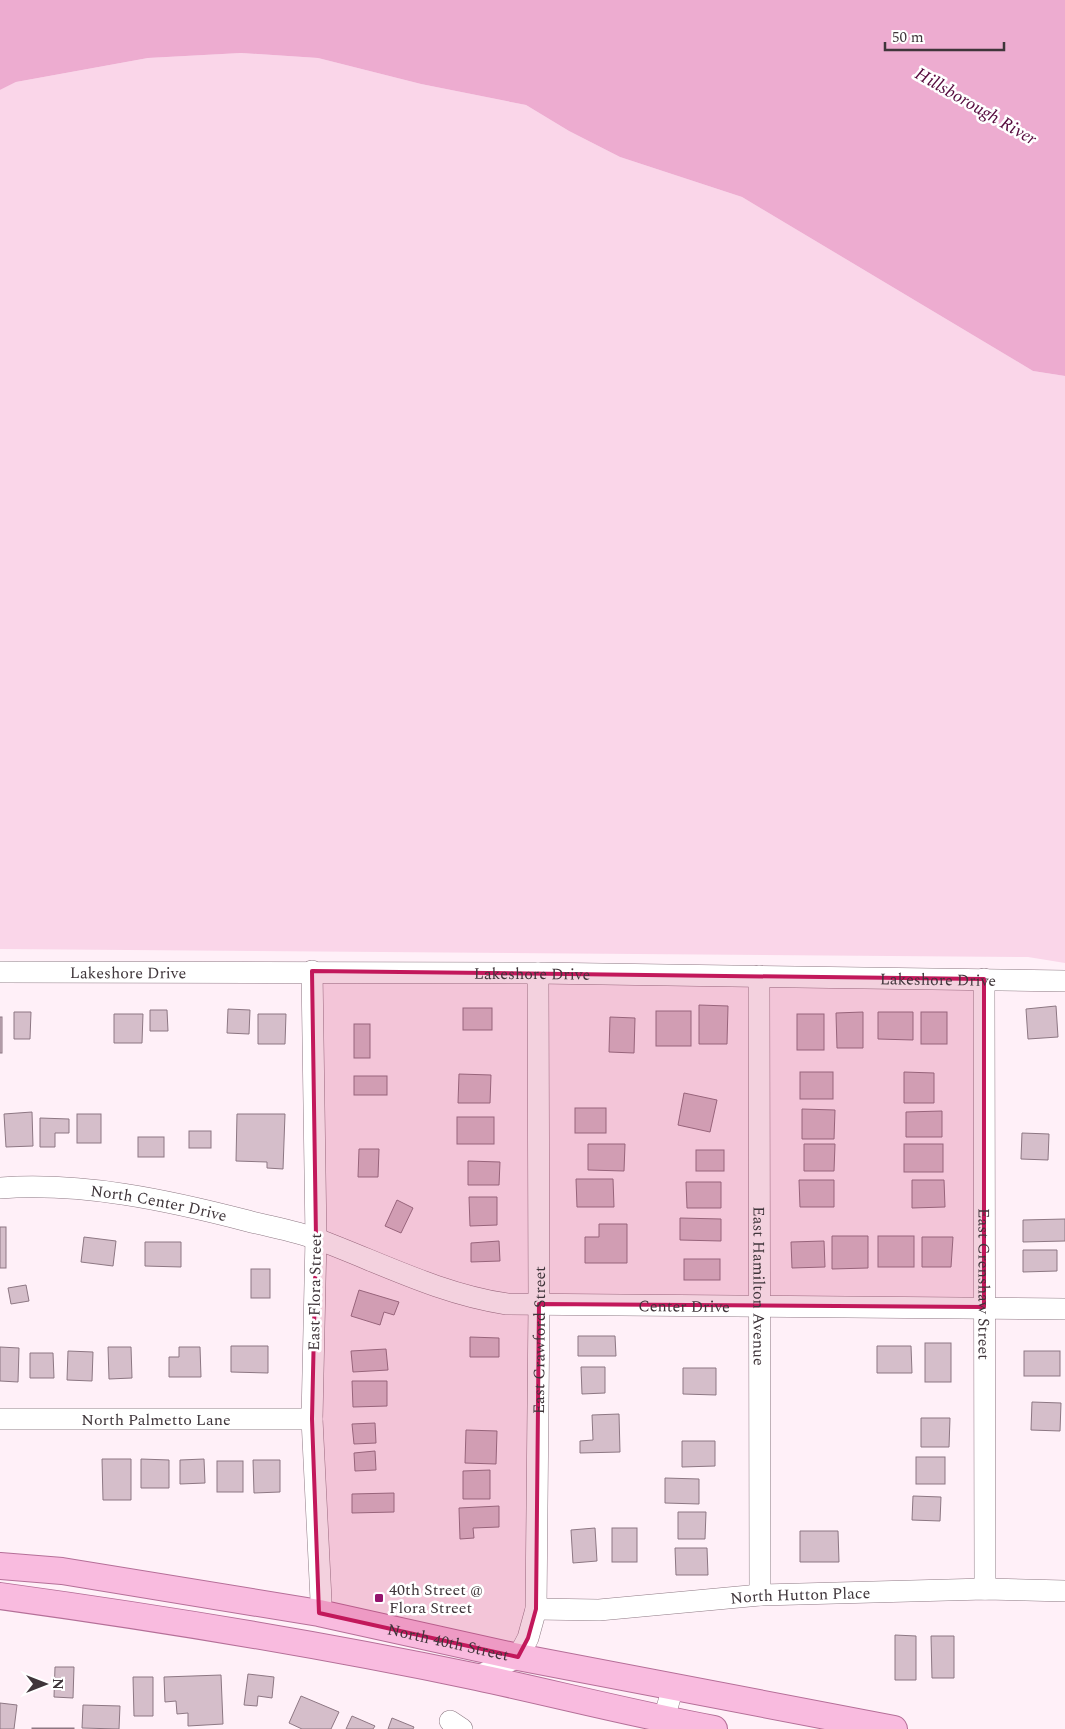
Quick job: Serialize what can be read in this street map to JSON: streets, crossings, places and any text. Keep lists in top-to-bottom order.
{
  "streets": {
    "main road": ["North 40th Street"],
    "street": [
      "Lakeshore Drive",
      "North Center Drive",
      "East Crenshaw Street",
      "East Hamilton Avenue",
      "East Flora Street",
      "Center Drive",
      "East Crawford Street",
      "North Palmetto Lane",
      "North Hutton Place"
    ]
  },
  "crossings": [
    ["Lakeshore Drive", "East Crenshaw Street"],
    ["Lakeshore Drive", "East Hamilton Avenue"],
    ["Lakeshore Drive", "East Flora Street"],
    ["Lakeshore Drive", "East Crawford Street"],
    ["North Center Drive", "East Flora Street"],
    ["North Center Drive", "Center Drive"],
    ["East Crenshaw Street", "Center Drive"],
    ["East Crenshaw Street", "North Hutton Place"],
    ["East Hamilton Avenue", "Center Drive"],
    ["East Hamilton Avenue", "North Hutton Place"],
    ["East Flora Street", "Center Drive"],
    ["East Flora Street", "North Palmetto Lane"],
    ["East Flora Street", "North 40th Street"],
    ["Center Drive", "East Crawford Street"],
    ["East Crawford Street", "North Hutton Place"],
    ["East Crawford Street", "North 40th Street"]
  ],
  "water": ["Hillsborough River"],
  "places": {
    "transit": ["40th Street @ Flora Street"]
  },
  "scale_bar": "50 m",
  "north": "right"
}
